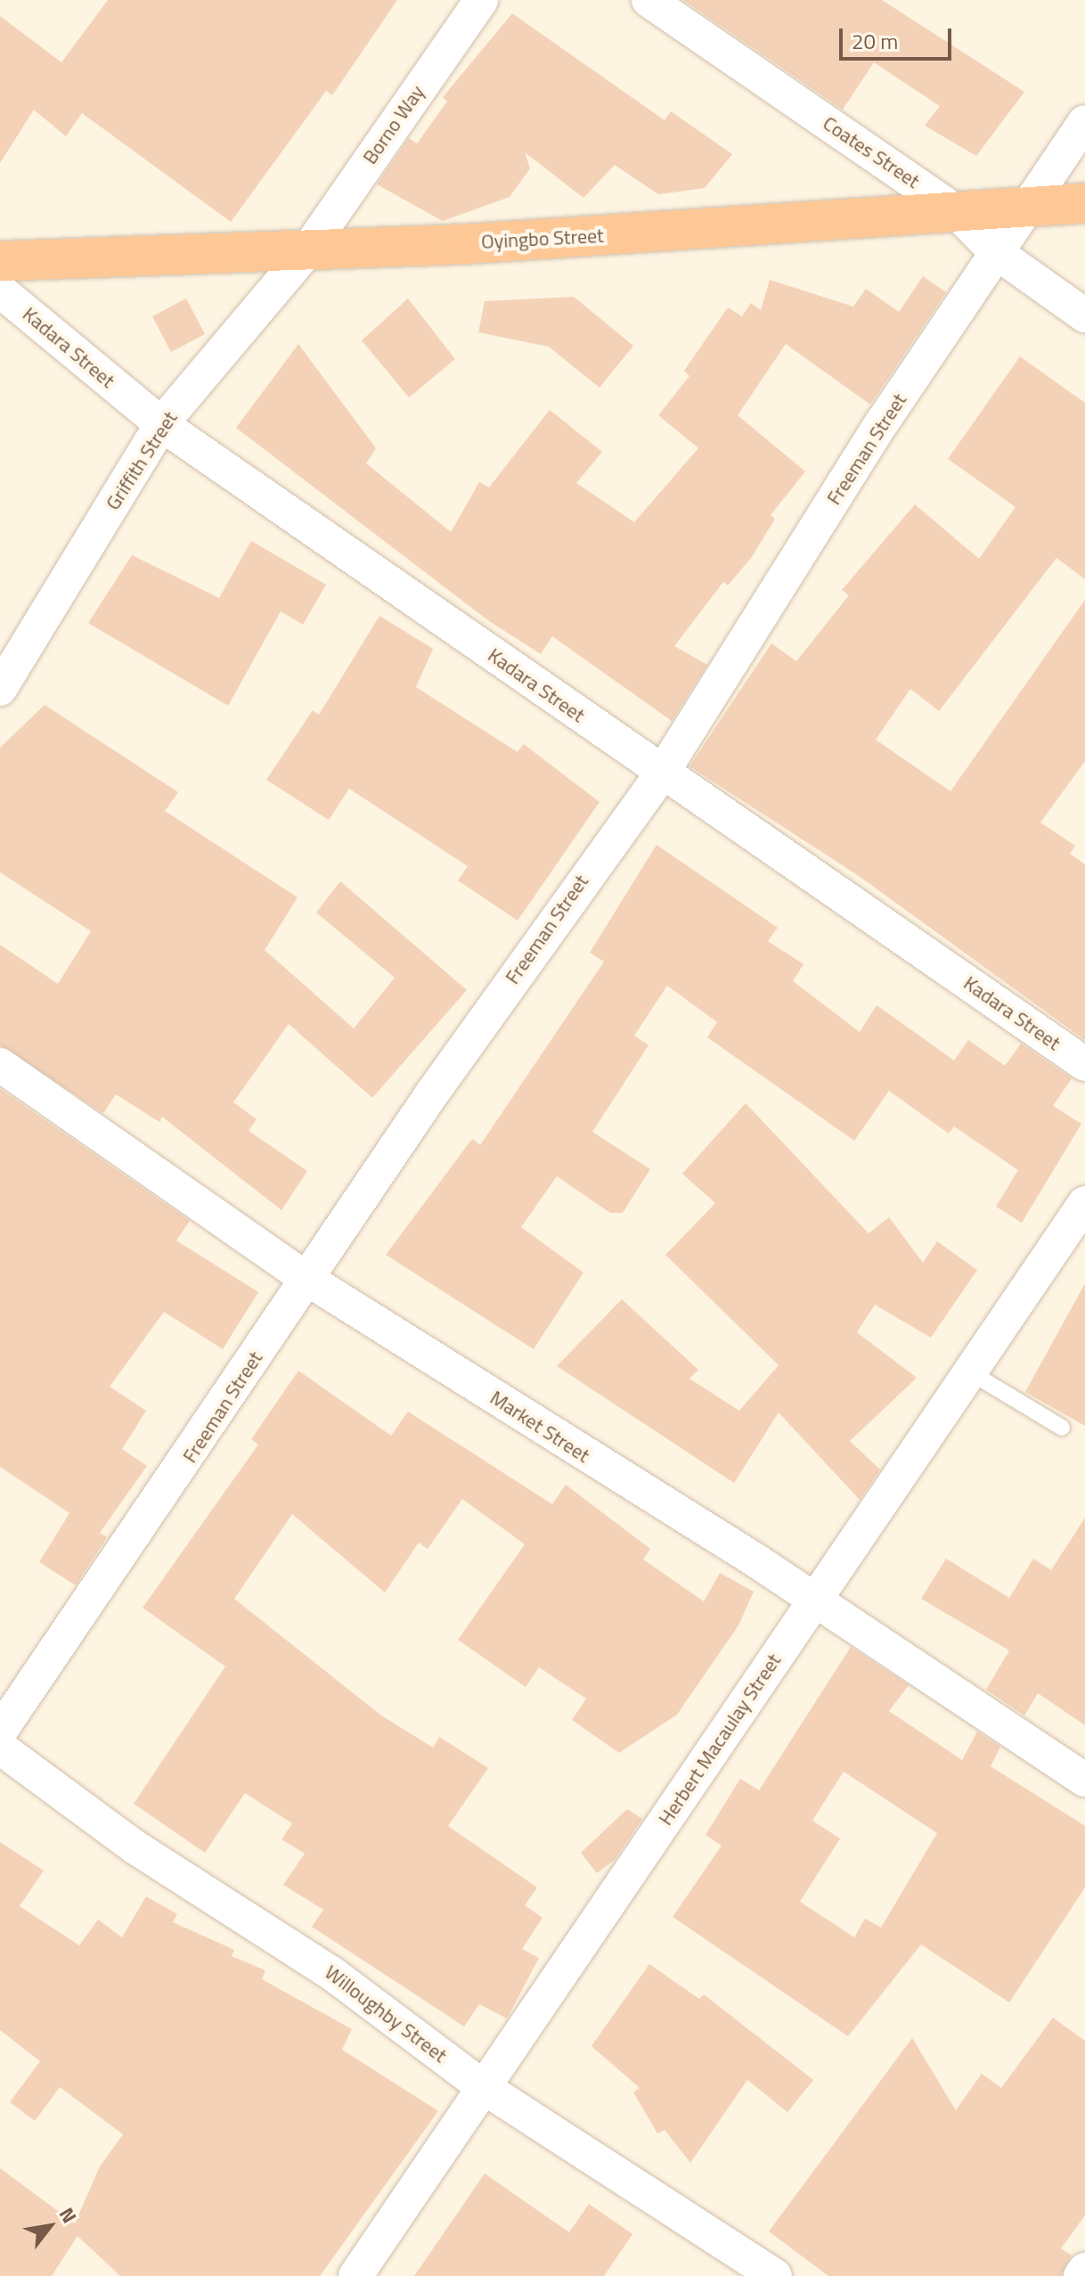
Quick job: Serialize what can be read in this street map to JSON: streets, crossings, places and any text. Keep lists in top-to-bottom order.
{
  "streets": {
    "highway": ["Oyingbo Street"],
    "street": [
      "Borno Way",
      "Coates Street",
      "Kadara Street",
      "Freeman Street",
      "Griffith Street",
      "Market Street",
      "Herbert Macaulay Street",
      "Willoughby Street"
    ]
  },
  "crossings": [
    ["Borno Way", "Oyingbo Street"],
    ["Borno Way", "Griffith Street"],
    ["Coates Street", "Oyingbo Street"],
    ["Coates Street", "Freeman Street"],
    ["Oyingbo Street", "Freeman Street"],
    ["Oyingbo Street", "Griffith Street"],
    ["Kadara Street", "Freeman Street"],
    ["Kadara Street", "Griffith Street"],
    ["Freeman Street", "Market Street"],
    ["Market Street", "Herbert Macaulay Street"],
    ["Herbert Macaulay Street", "Willoughby Street"]
  ],
  "scale_bar": "20 m",
  "north": "top right"
}
